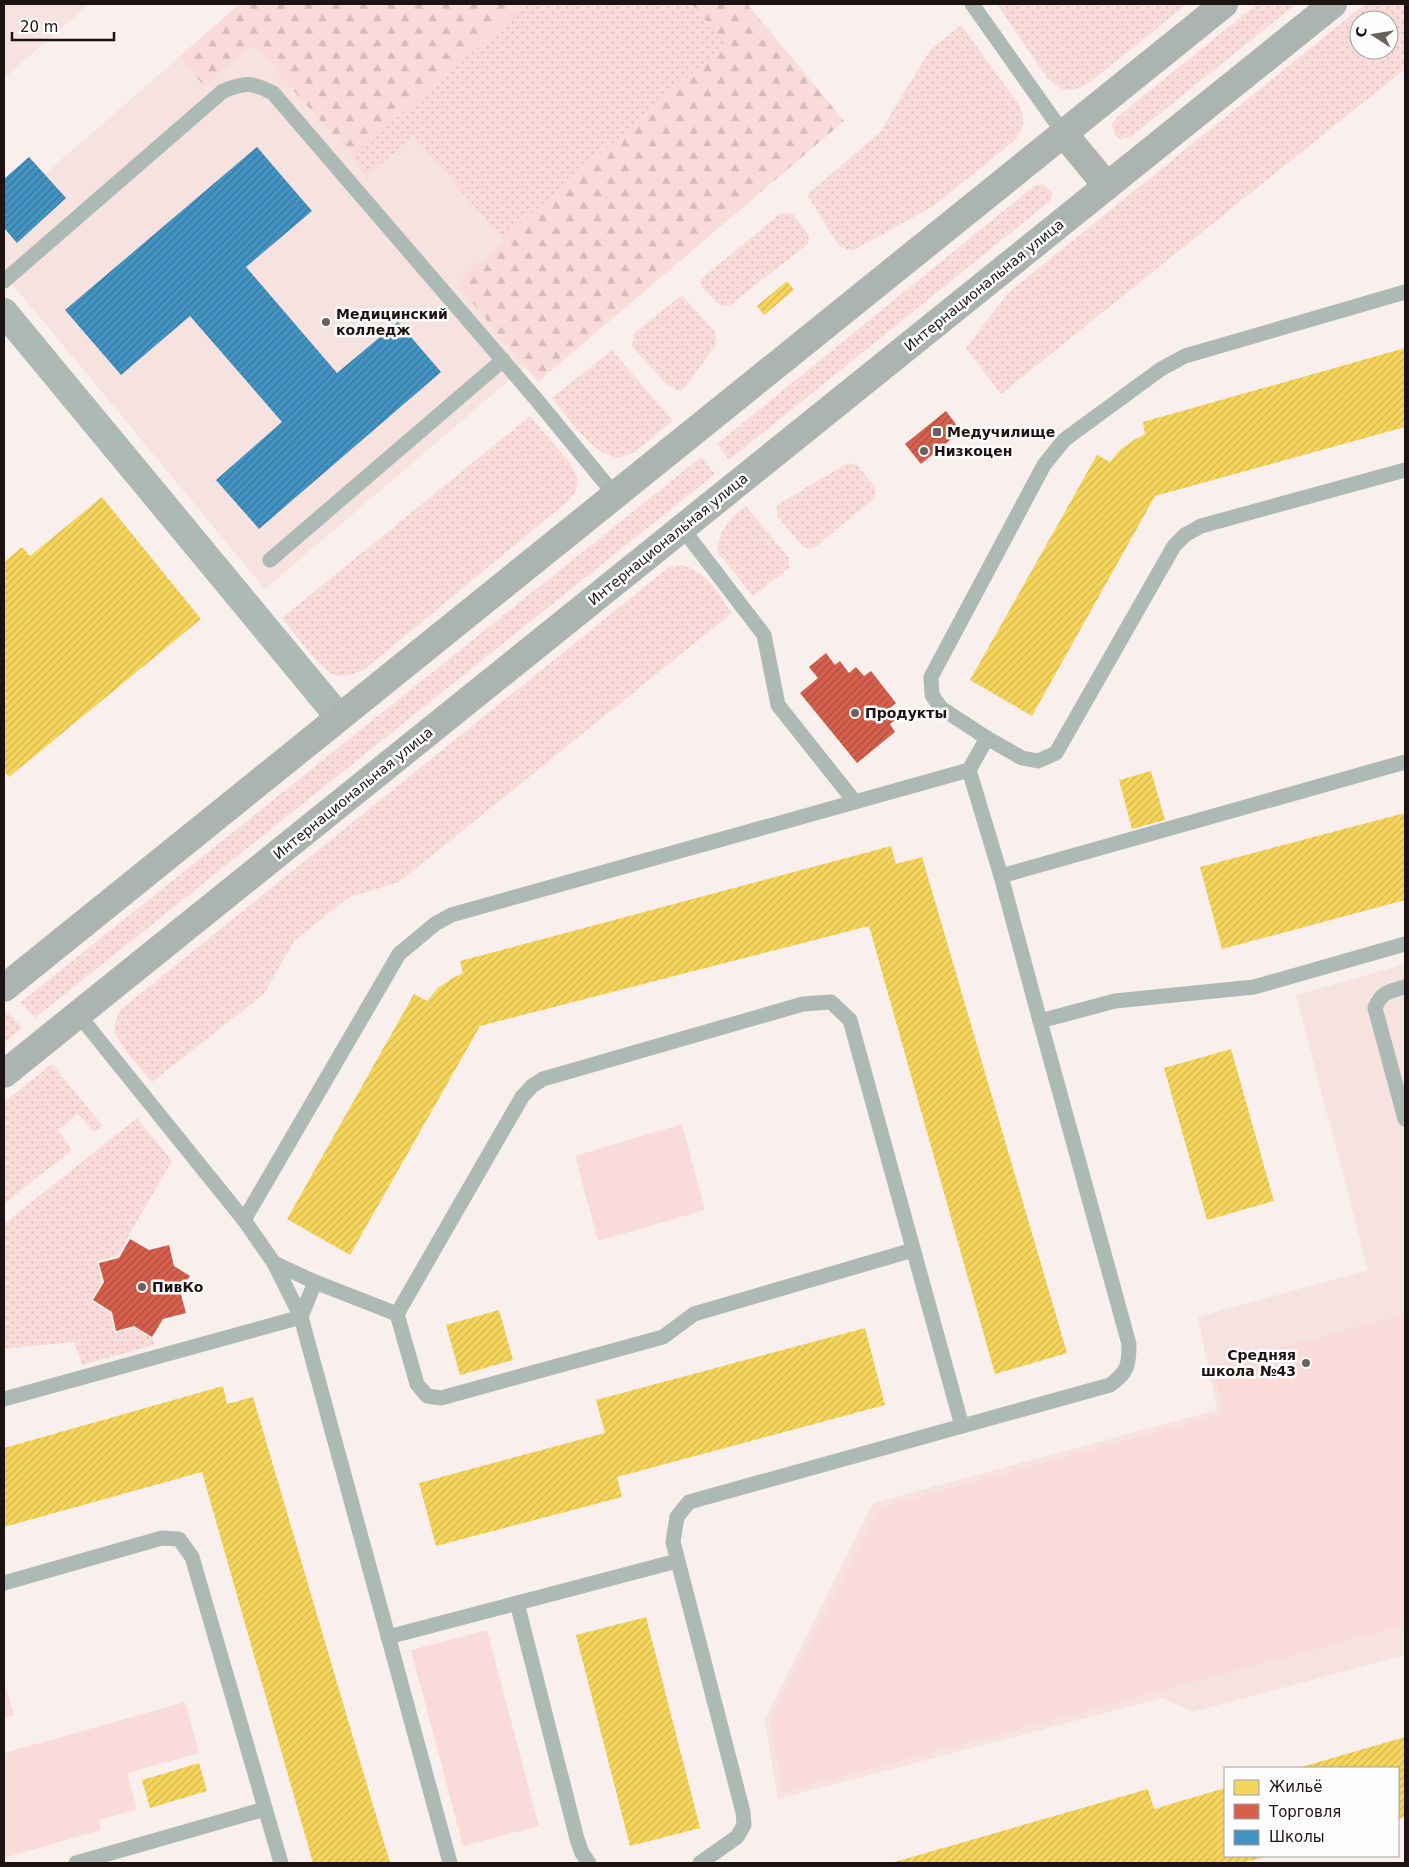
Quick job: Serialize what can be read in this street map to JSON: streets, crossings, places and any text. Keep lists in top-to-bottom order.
{
  "streets": {
    "main road": ["Интернациональная улица"]
  },
  "places": {
    "other": [
      "Медицинский колледж",
      "Низкоцен",
      "Продукты",
      "ПивКо",
      "Средняя школа №43"
    ],
    "transit": ["Медучилище"]
  },
  "legend": ["Жильё", "Торговля", "Школы"],
  "scale_bar": "20 m",
  "north": "left"
}
